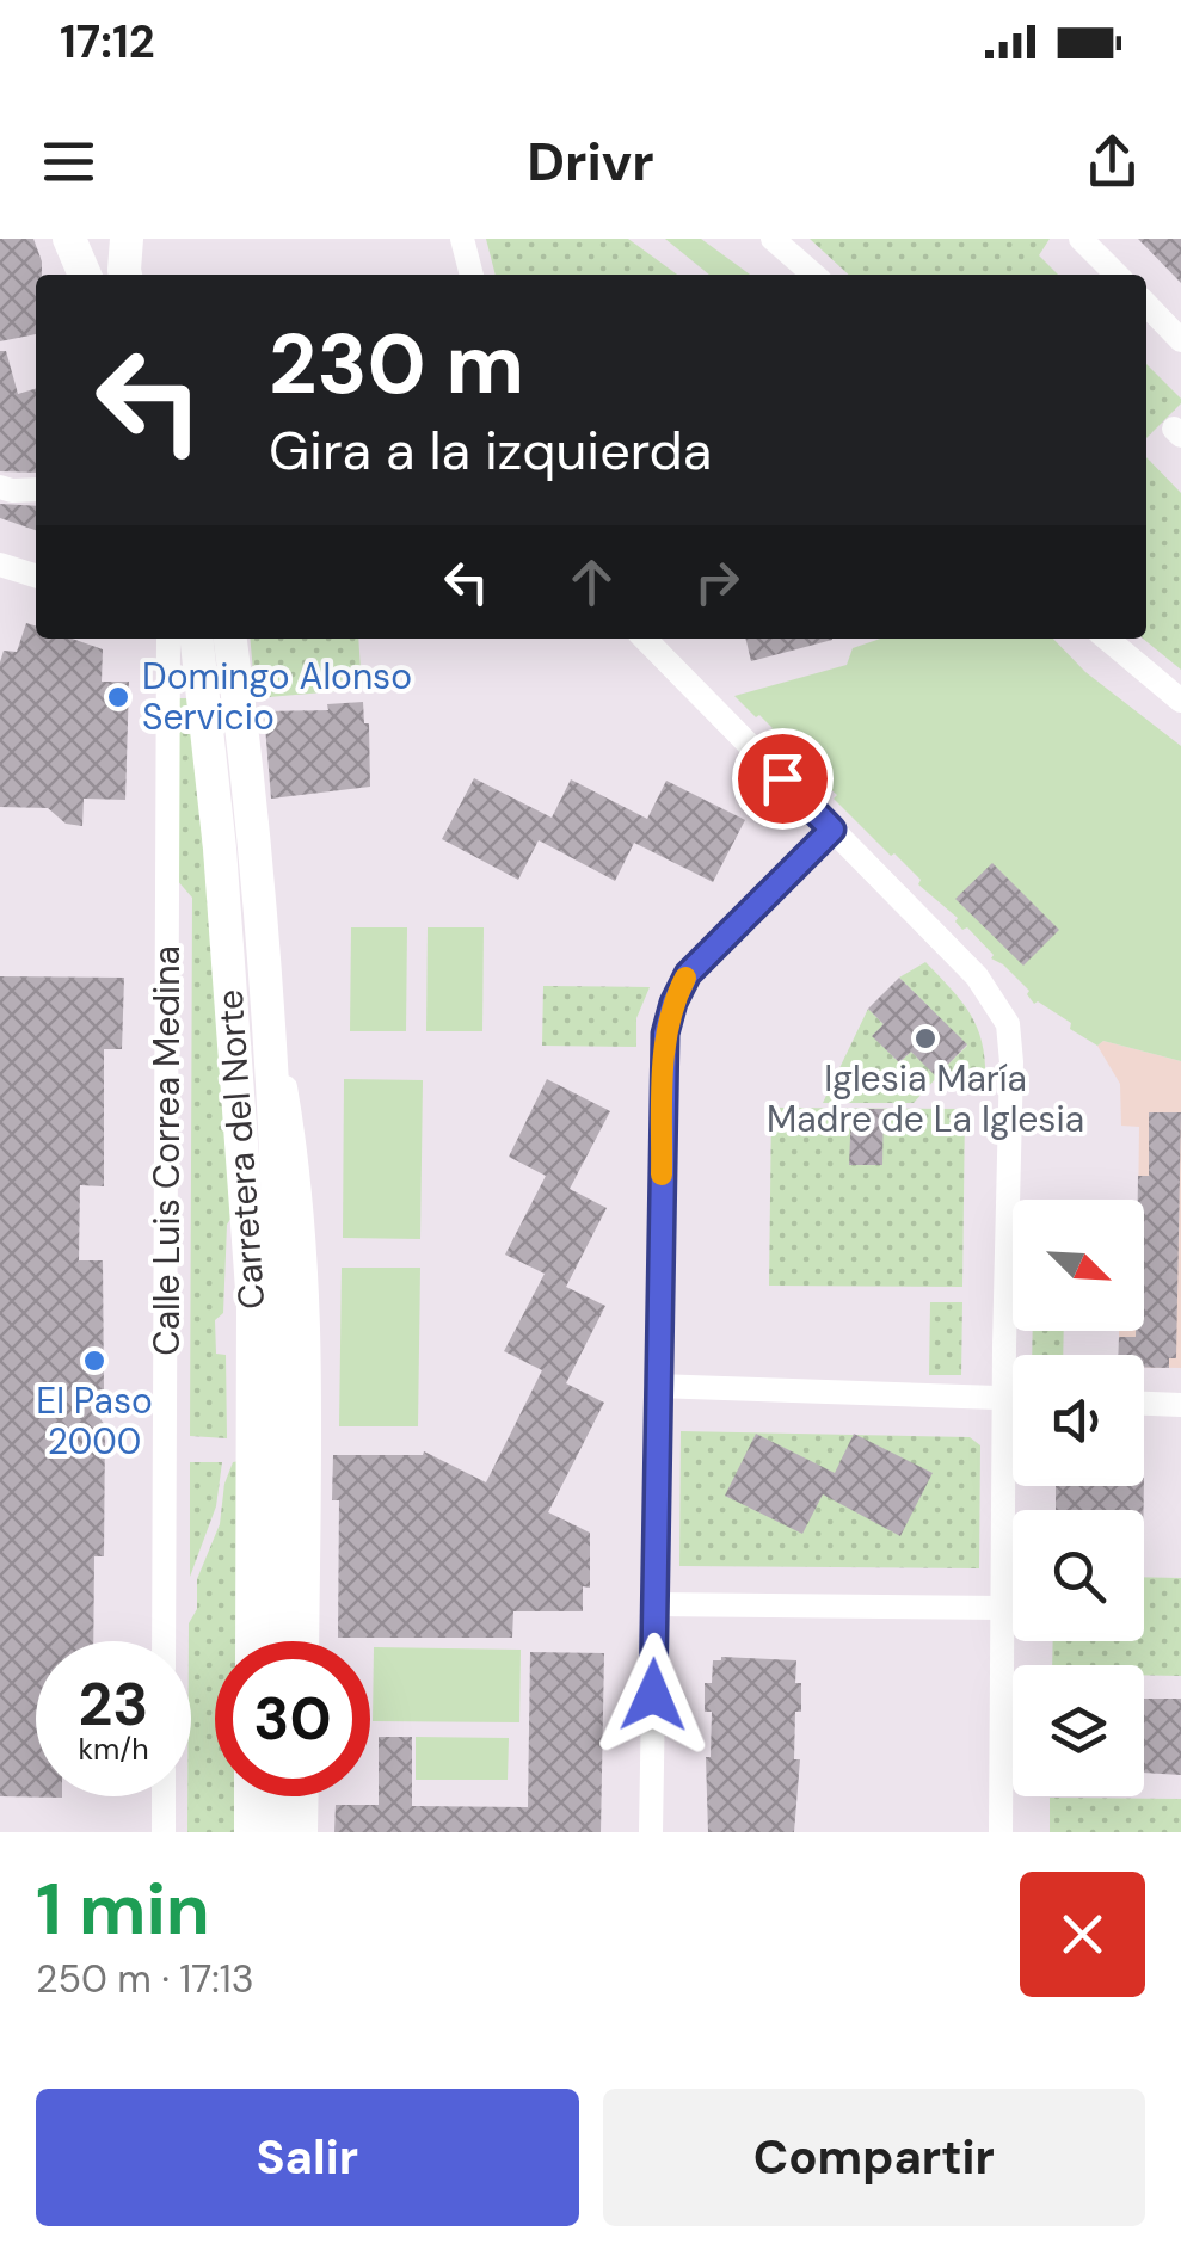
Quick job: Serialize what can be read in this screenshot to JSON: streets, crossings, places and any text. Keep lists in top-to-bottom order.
{
  "streets": {
    "street": ["Carretera del Norte", "Calle Luis Correa Medina"]
  },
  "places": ["Domingo Alonso Servicio", "Iglesia María Madre de La Iglesia", "El Paso 2000"],
  "north": "bottom right",
  "page": {
    "status": "17:12",
    "header": "Drivr",
    "turn": ["230 m", "Gira a la izquierda"],
    "speed": "23 km/h",
    "limit": "30",
    "heading": ["1 min", "250 m · 17:13"],
    "buttons": ["Salir", "Compartir"]
  }
}
